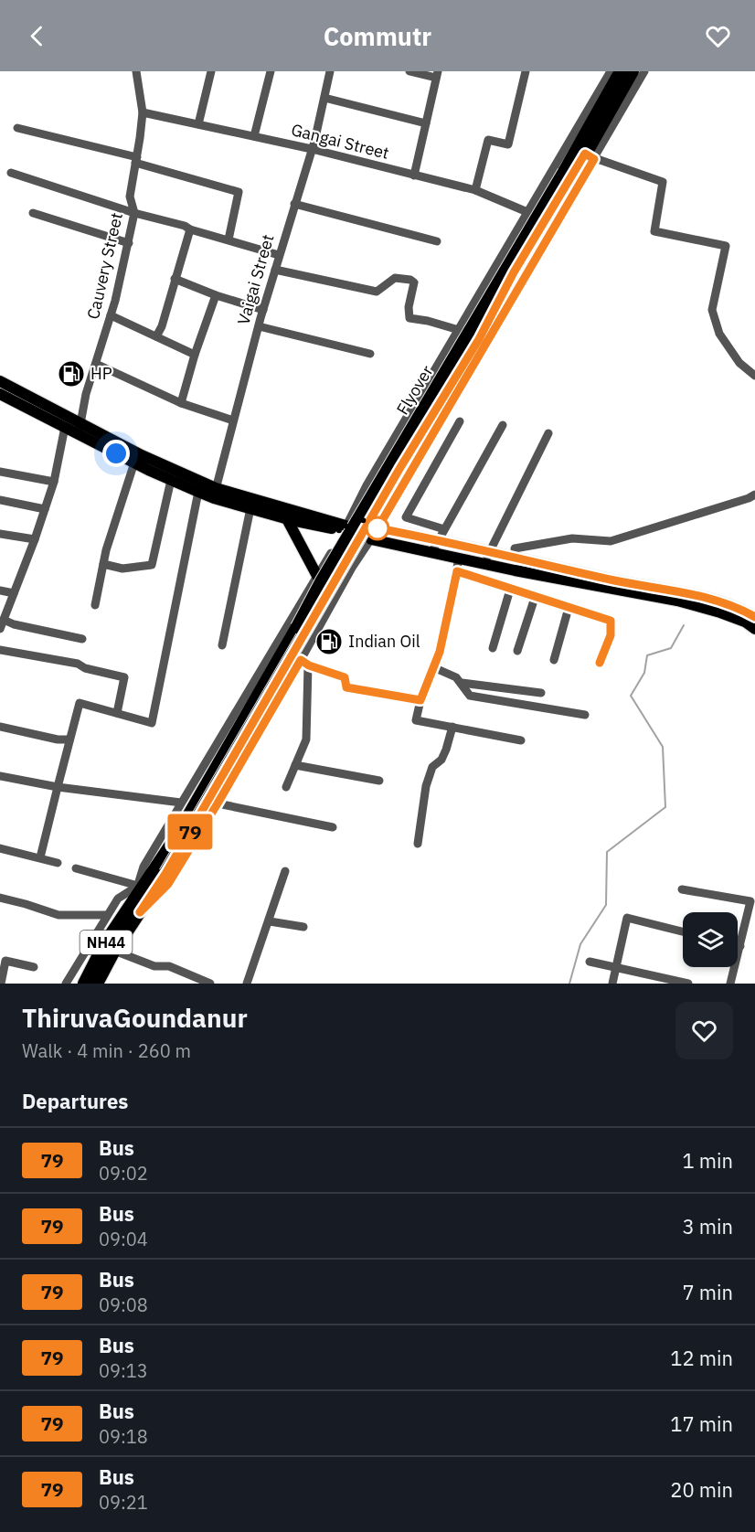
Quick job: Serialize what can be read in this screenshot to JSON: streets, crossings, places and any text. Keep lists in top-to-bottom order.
{
  "streets": {
    "highway": ["Flyover", "NH44"],
    "street": ["Gangai Street", "Cauvery Street", "Vaigai Street"]
  },
  "crossings": [
    ["Gangai Street", "Cauvery Street"],
    ["Gangai Street", "Vaigai Street"],
    ["Flyover", "NH44"]
  ],
  "places": {
    "fuel station": ["HP", "Indian Oil"]
  },
  "lines": ["bus line 79"],
  "page": {
    "header": "Commutr",
    "on_map": "79",
    "heading": [
      ["ThiruvaGoundanur", "Walk · 4 min · 260 m"],
      "Departures"
    ],
    "list": [
      {
        "mark": "79",
        "name": "Bus",
        "note": "09:02",
        "value": "1 min"
      },
      {
        "mark": "79",
        "name": "Bus",
        "note": "09:04",
        "value": "3 min"
      },
      {
        "mark": "79",
        "name": "Bus",
        "note": "09:08",
        "value": "7 min"
      },
      {
        "mark": "79",
        "name": "Bus",
        "note": "09:13",
        "value": "12 min"
      },
      {
        "mark": "79",
        "name": "Bus",
        "note": "09:18",
        "value": "17 min"
      },
      {
        "mark": "79",
        "name": "Bus",
        "note": "09:21",
        "value": "20 min"
      }
    ]
  }
}
